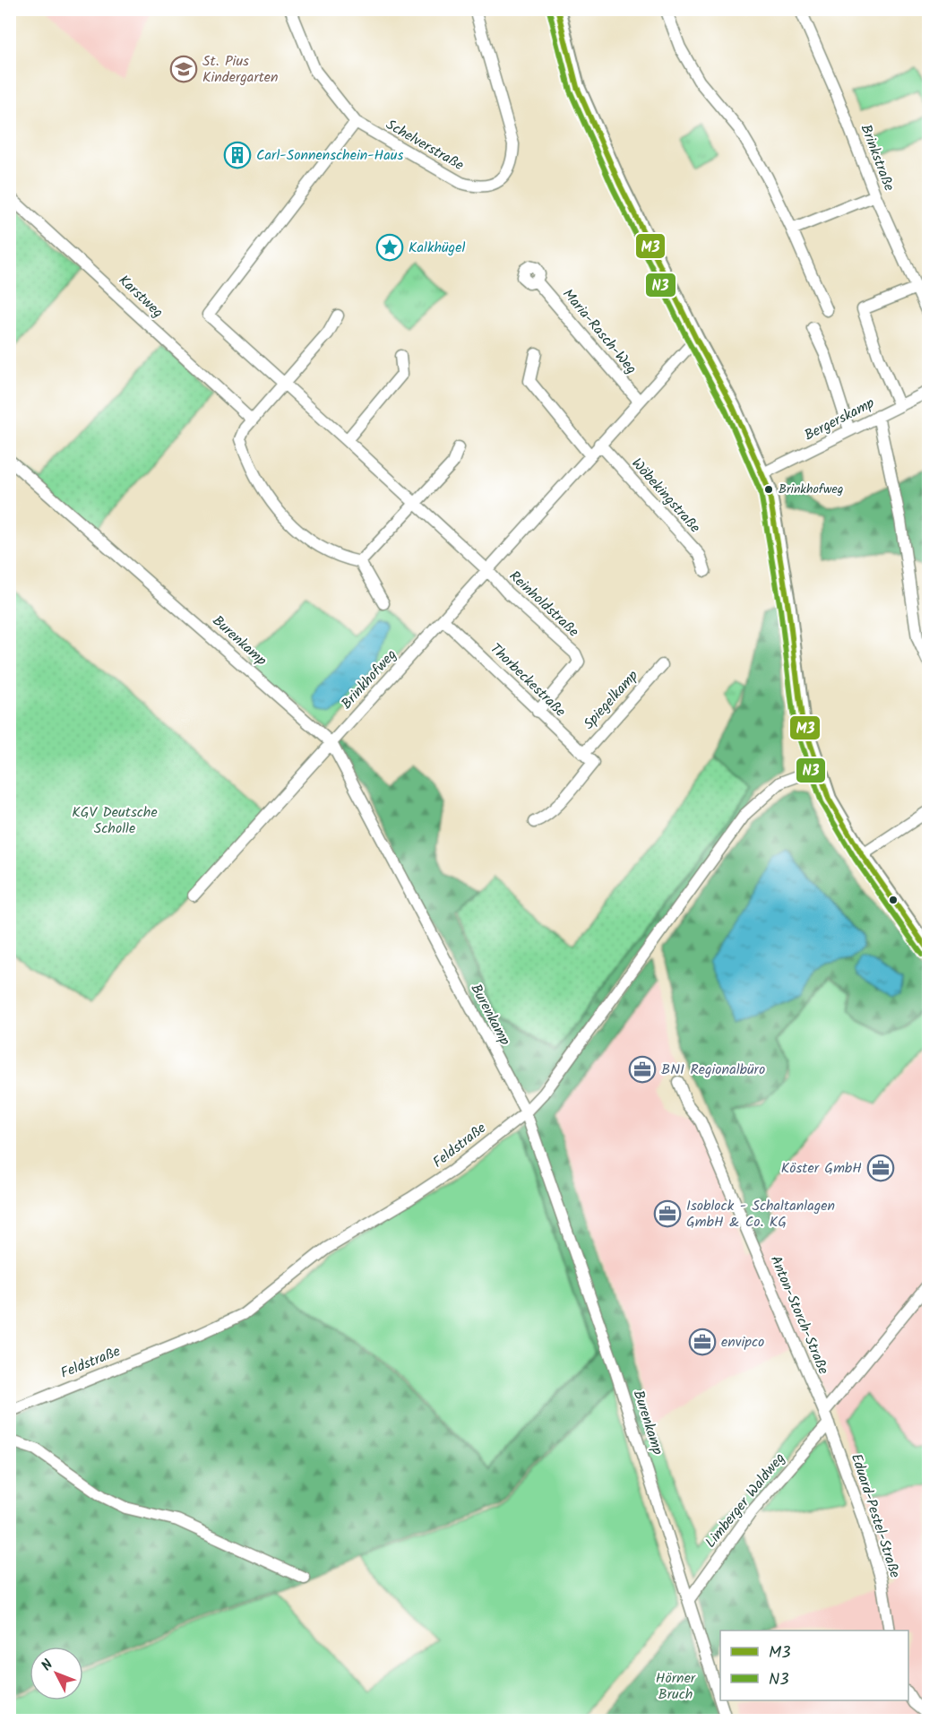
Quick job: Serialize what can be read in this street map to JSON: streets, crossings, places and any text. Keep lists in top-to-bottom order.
{
  "streets": {
    "street": [
      "Schelverstraße",
      "Brinkstraße",
      "Karstweg",
      "Maria-Rasch-Weg",
      "Bergerskamp",
      "Wöbekingstraße",
      "Reinholdstraße",
      "Burenkamp",
      "Brinkhofweg",
      "Thorbeckestraße",
      "Spiegelkamp",
      "Feldstraße",
      "Anton-Storch-Straße",
      "Limberger Waldweg",
      "Eduard-Pestel-Straße"
    ]
  },
  "crossings": [
    ["Schelverstraße", "Reinholdstraße"],
    ["Maria-Rasch-Weg", "Brinkhofweg"],
    ["Wöbekingstraße", "Brinkhofweg"],
    ["Reinholdstraße", "Brinkhofweg"],
    ["Reinholdstraße", "Thorbeckestraße"],
    ["Burenkamp", "Brinkhofweg"],
    ["Burenkamp", "Feldstraße"],
    ["Burenkamp", "Limberger Waldweg"],
    ["Brinkhofweg", "Thorbeckestraße"],
    ["Thorbeckestraße", "Spiegelkamp"],
    ["Anton-Storch-Straße", "Eduard-Pestel-Straße"],
    ["Limberger Waldweg", "Eduard-Pestel-Straße"]
  ],
  "parks": ["KGV Deutsche Scholle", "Hörner Bruch"],
  "places": {
    "school or university": ["St. Pius Kindergarten"],
    "building": ["Carl-Sonnenschein-Haus"],
    "place": ["Kalkhügel"],
    "other": ["Brinkhofweg"],
    "office": [
      "BNI Regionalbüro",
      "Köster GmbH",
      "Isoblock - Schaltanlagen GmbH & Co. KG",
      "envipco"
    ]
  },
  "lines": ["transit line M3", "transit line N3"],
  "legend": ["M3", "N3"],
  "north": "top left"
}
